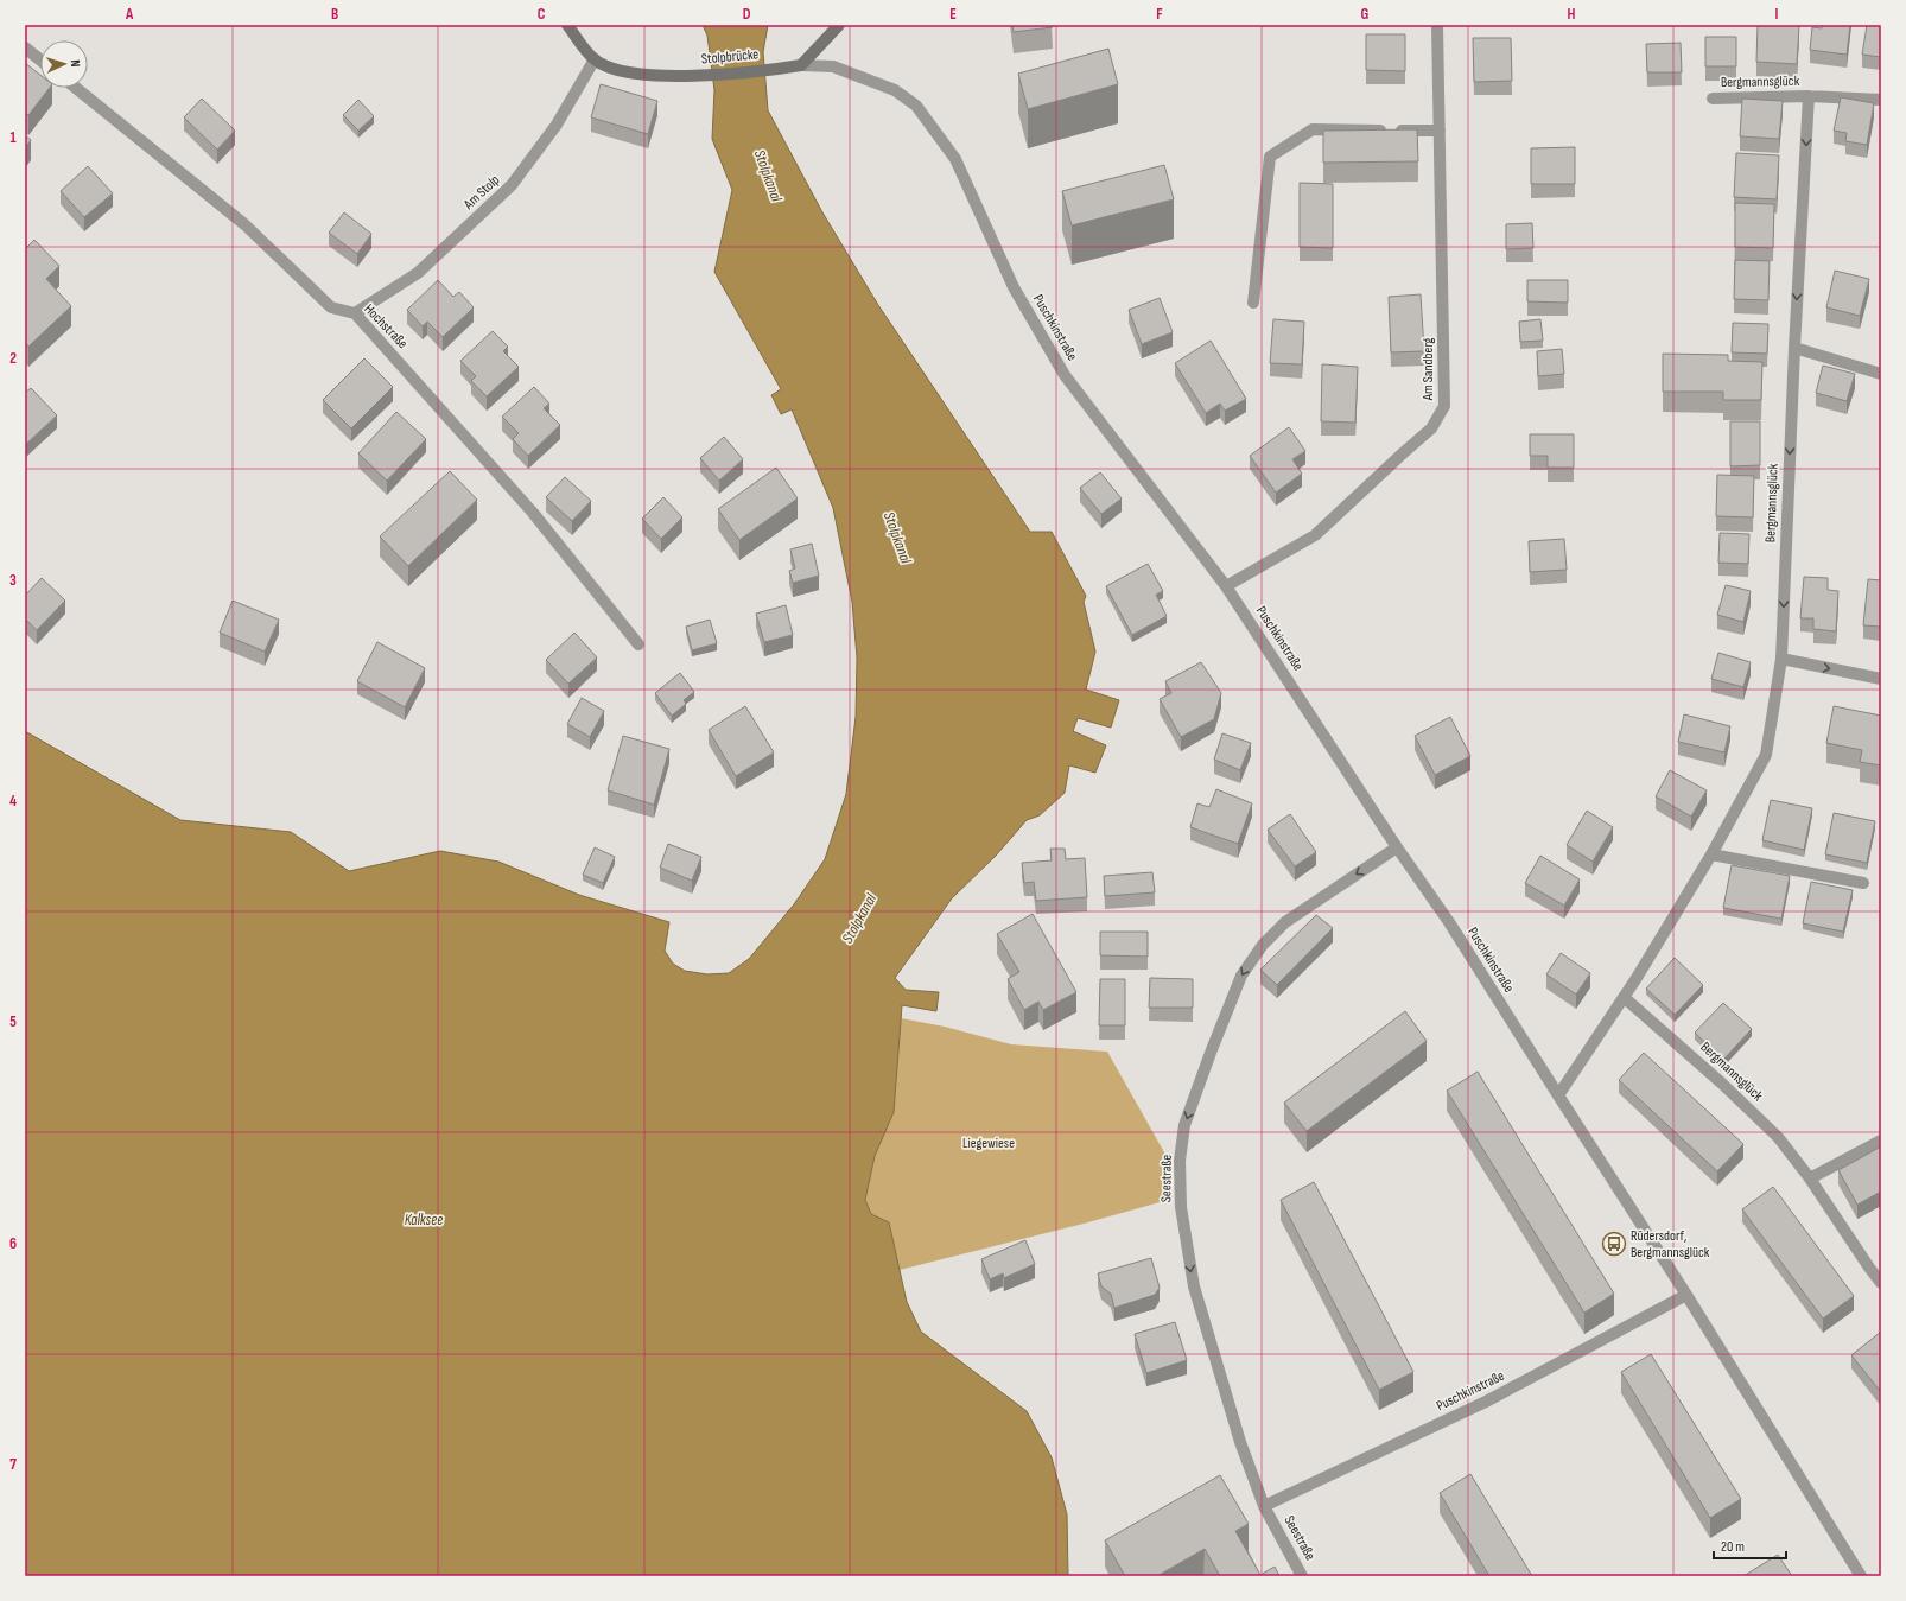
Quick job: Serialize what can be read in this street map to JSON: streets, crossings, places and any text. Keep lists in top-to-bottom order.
{
  "streets": {
    "main road": ["Stolpbrücke"],
    "street": [
      "Bergmannsglück",
      "Am Stolp",
      "Hochstraße",
      "Puschkinstraße",
      "Am Sandberg",
      "Seestraße"
    ]
  },
  "crossings": [
    ["Stolpbrücke", "Am Stolp"],
    ["Stolpbrücke", "Puschkinstraße"],
    ["Bergmannsglück", "Puschkinstraße"],
    ["Am Stolp", "Hochstraße"],
    ["Puschkinstraße", "Am Sandberg"],
    ["Puschkinstraße", "Seestraße"]
  ],
  "one_way": ["Seestraße"],
  "water": ["Stolpkanal", "Kalksee"],
  "parks": ["Liegewiese"],
  "places": {
    "bus stop": ["Rüdersdorf, Bergmannsglück"]
  },
  "scale_bar": "20 m",
  "north": "right",
  "grid": {
    "columns": [
      "A",
      "B",
      "C",
      "D",
      "E",
      "F",
      "G",
      "H",
      "I"
    ],
    "rows": [
      "1",
      "2",
      "3",
      "4",
      "5",
      "6",
      "7"
    ]
  }
}
